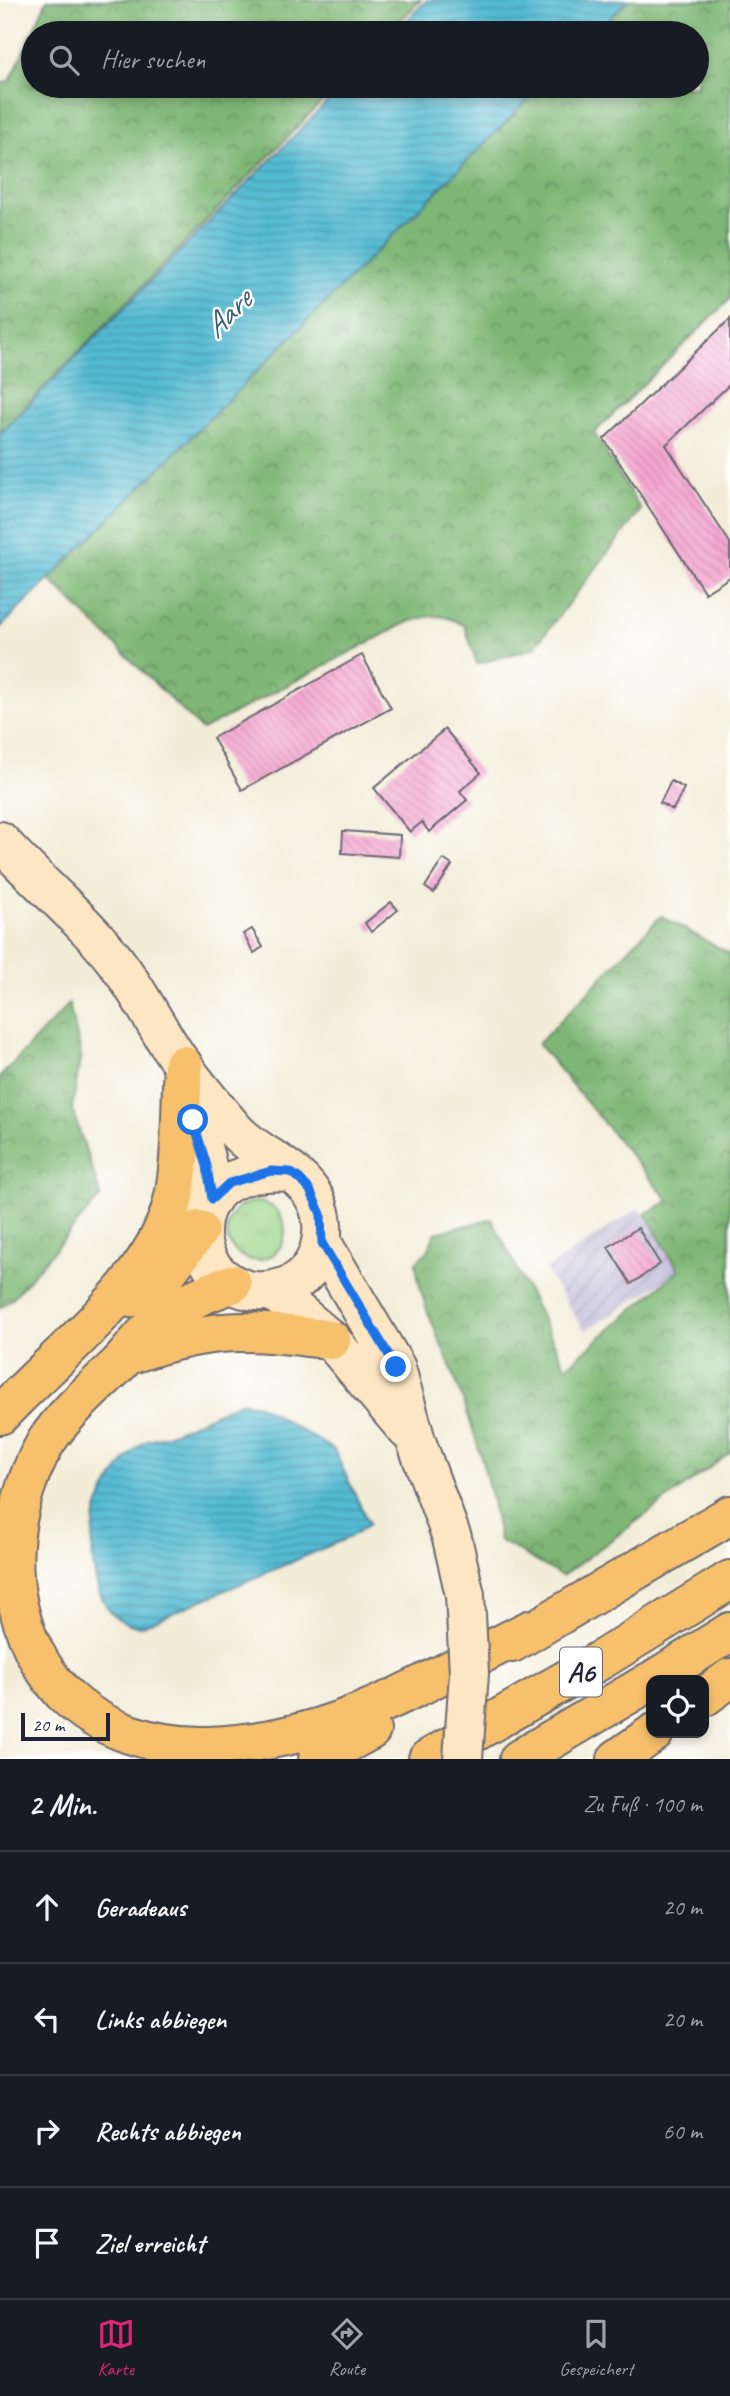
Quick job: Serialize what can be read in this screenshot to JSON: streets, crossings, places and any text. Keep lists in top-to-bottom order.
{
  "streets": {
    "highway": ["A6"]
  },
  "water": ["Aare"],
  "scale_bar": "20 m",
  "page": {
    "search": "Hier suchen",
    "scale": "20 m",
    "heading": ["2 Min.", "Zu Fuß · 100 m"],
    "list": [
      ["Geradeaus", "20 m"],
      ["Links abbiegen", "20 m"],
      ["Rechts abbiegen", "60 m"],
      "Ziel erreicht"
    ],
    "nav": ["Karte", "Route", "Gespeichert"]
  }
}
